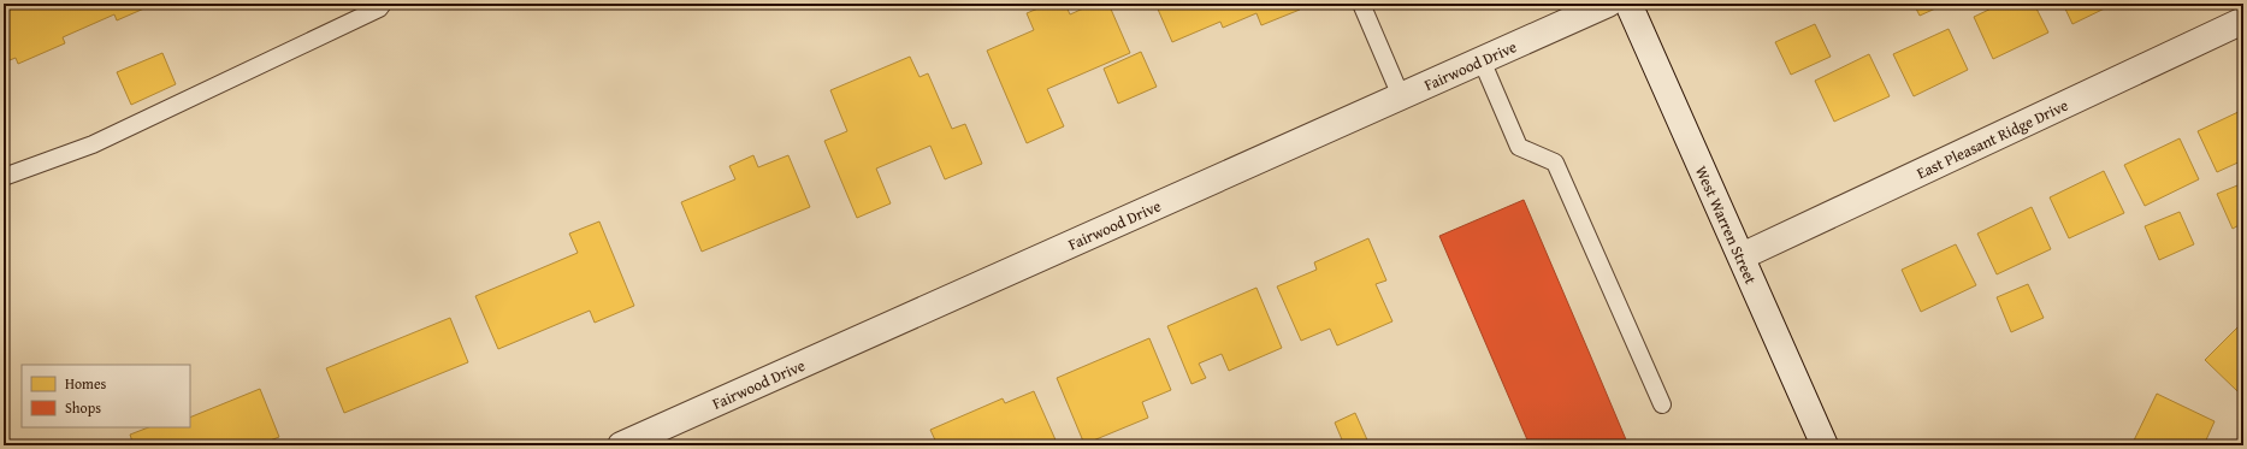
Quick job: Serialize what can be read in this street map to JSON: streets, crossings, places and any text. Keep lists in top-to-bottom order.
{
  "streets": {
    "street": ["Fairwood Drive", "East Pleasant Ridge Drive", "West Warren Street"]
  },
  "crossings": [
    ["East Pleasant Ridge Drive", "West Warren Street"]
  ],
  "legend": ["Homes", "Shops"]
}
